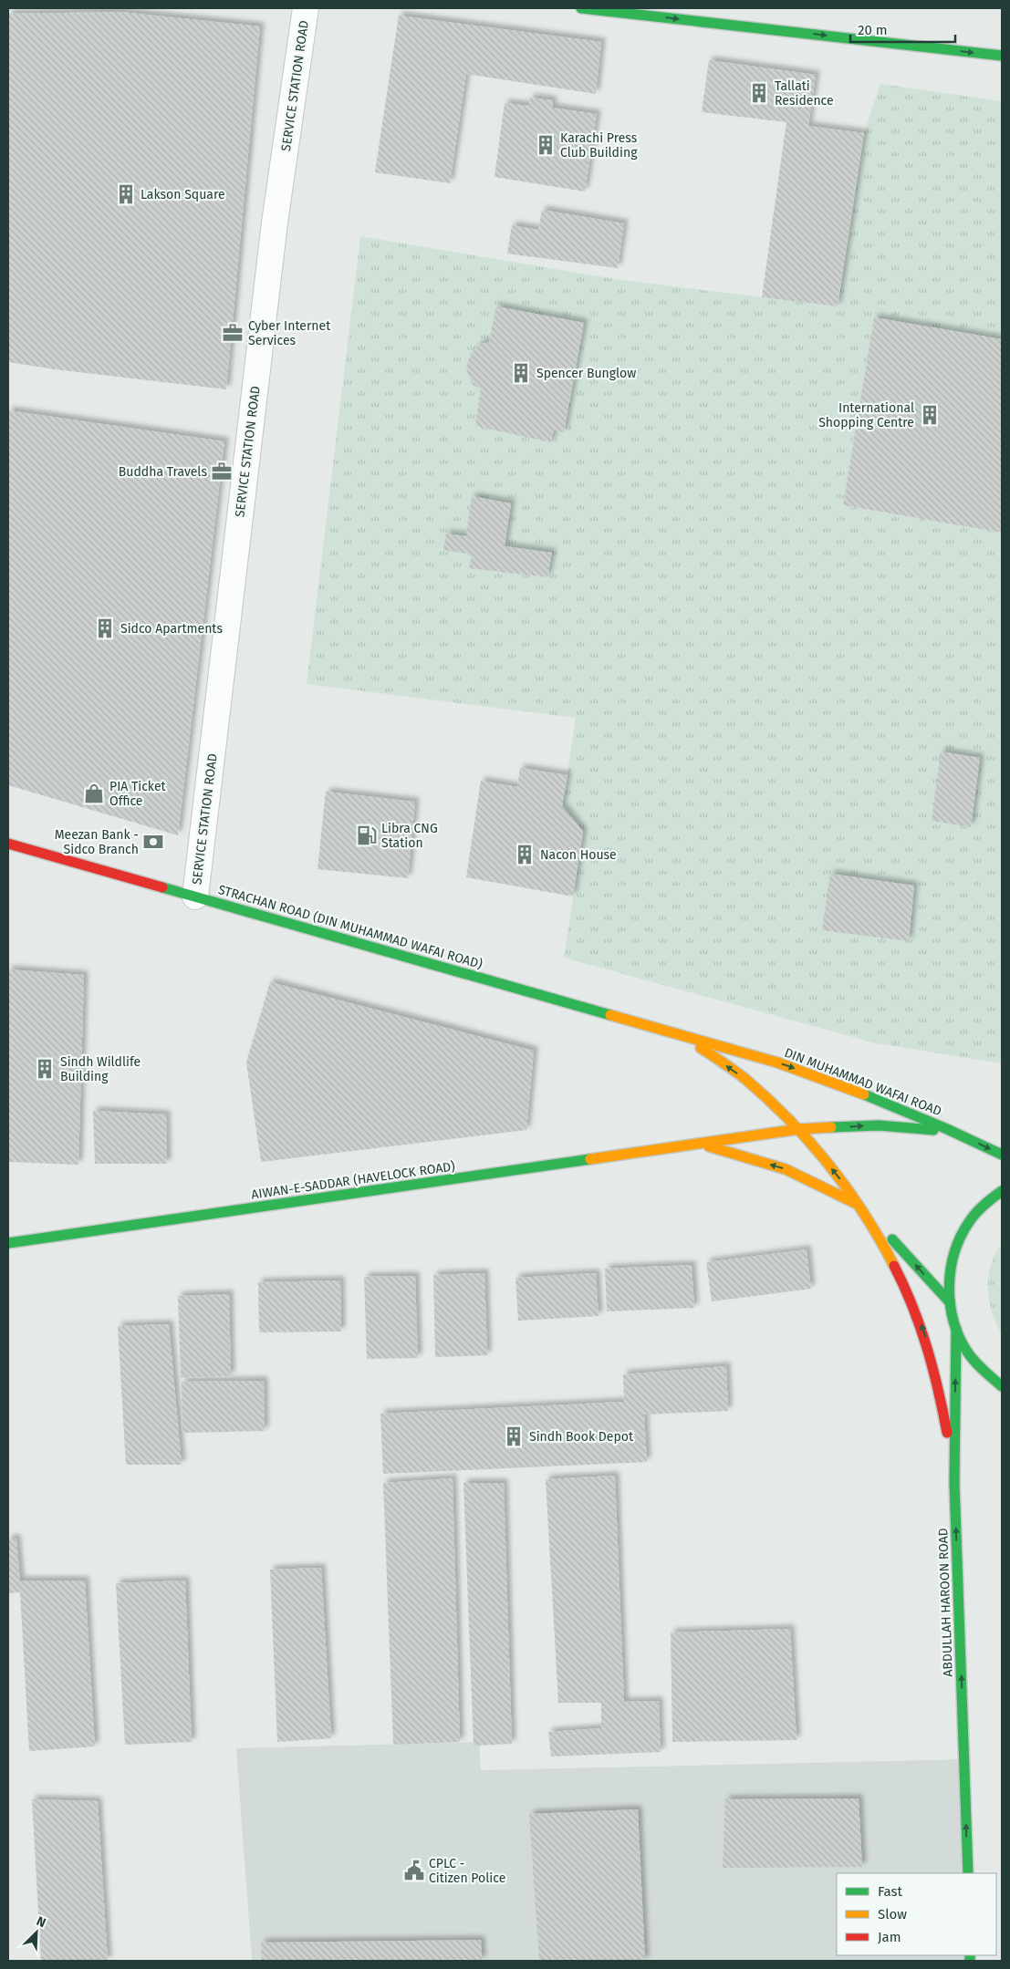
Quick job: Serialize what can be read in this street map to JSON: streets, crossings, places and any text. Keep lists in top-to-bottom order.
{
  "streets": {
    "main road": [
      "STRACHAN ROAD (DIN MUHAMMAD WAFAI ROAD)",
      "DIN MUHAMMAD WAFAI ROAD",
      "AIWAN-E-SADDAR (HAVELOCK ROAD)",
      "ABDULLAH HAROON ROAD"
    ],
    "street": ["SERVICE STATION ROAD"]
  },
  "crossings": [
    ["SERVICE STATION ROAD", "STRACHAN ROAD (DIN MUHAMMAD WAFAI ROAD)"],
    ["STRACHAN ROAD (DIN MUHAMMAD WAFAI ROAD)", "DIN MUHAMMAD WAFAI ROAD"],
    ["DIN MUHAMMAD WAFAI ROAD", "AIWAN-E-SADDAR (HAVELOCK ROAD)"]
  ],
  "one_way": ["ABDULLAH HAROON ROAD"],
  "places": {
    "building": [
      "Tallati Residence",
      "Karachi Press Club Building",
      "Lakson Square",
      "Spencer Bunglow",
      "International Shopping Centre",
      "Sidco Apartments",
      "Nacon House",
      "Sindh Wildlife Building",
      "Sindh Book Depot"
    ],
    "office": ["Cyber Internet Services", "Buddha Travels"],
    "shop": ["PIA Ticket Office"],
    "fuel station": ["Libra CNG Station"],
    "bank": ["Meezan Bank - Sidco Branch"],
    "public building": ["CPLC - Citizen Police"]
  },
  "legend": ["Fast", "Slow", "Jam"],
  "scale_bar": "20 m",
  "north": "top right"
}
